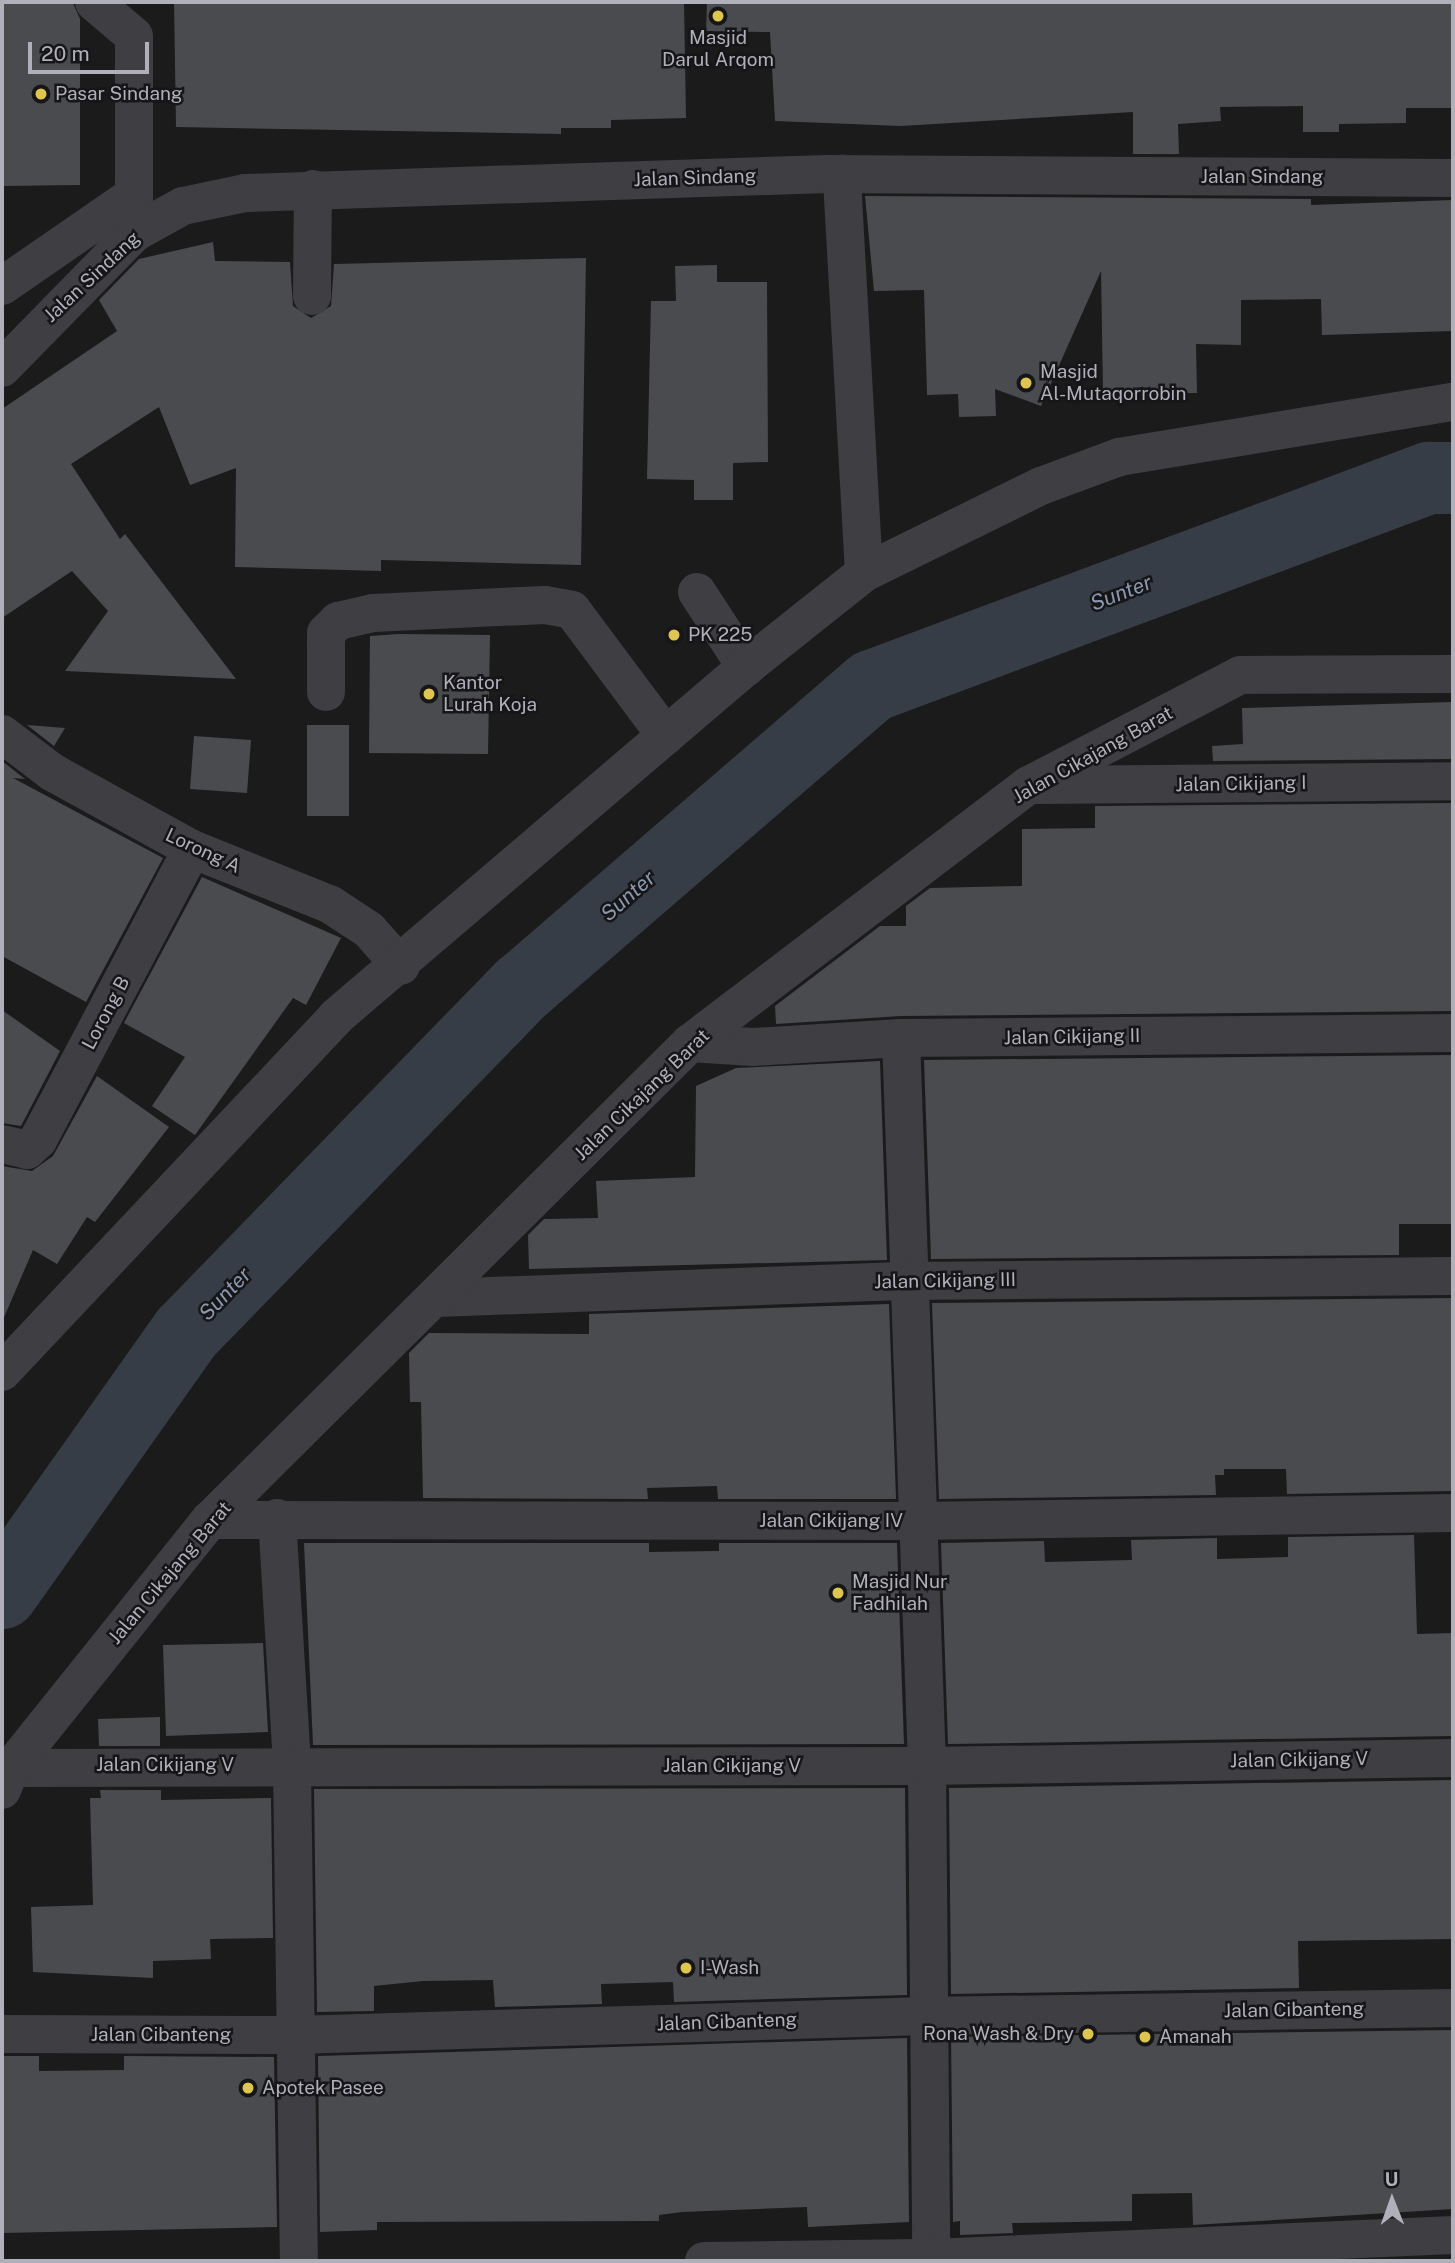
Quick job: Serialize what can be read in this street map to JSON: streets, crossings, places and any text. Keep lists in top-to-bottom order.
{
  "streets": {
    "street": [
      "Jalan Sindang",
      "Jalan Cikajang Barat",
      "Jalan Cikijang I",
      "Lorong A",
      "Lorong B",
      "Jalan Cikijang II",
      "Jalan Cikijang III",
      "Jalan Cikijang IV",
      "Jalan Cikijang V",
      "Jalan Cibanteng"
    ]
  },
  "crossings": [
    ["Jalan Cikajang Barat", "Jalan Cikijang I"],
    ["Jalan Cikajang Barat", "Jalan Cikijang II"],
    ["Jalan Cikajang Barat", "Jalan Cikijang III"],
    ["Jalan Cikajang Barat", "Jalan Cikijang IV"],
    ["Jalan Cikajang Barat", "Jalan Cikijang V"],
    ["Lorong A", "Lorong B"]
  ],
  "water": ["Sunter"],
  "places": [
    "Masjid Darul Arqom",
    "Pasar Sindang",
    "Masjid Al-Mutaqorrobin",
    "PK 225",
    "Kantor Lurah Koja",
    "Masjid Nur Fadhilah",
    "I-Wash",
    "Rona Wash & Dry",
    "Amanah",
    "Apotek Pasee"
  ],
  "scale_bar": "20 m",
  "north": "top"
}
